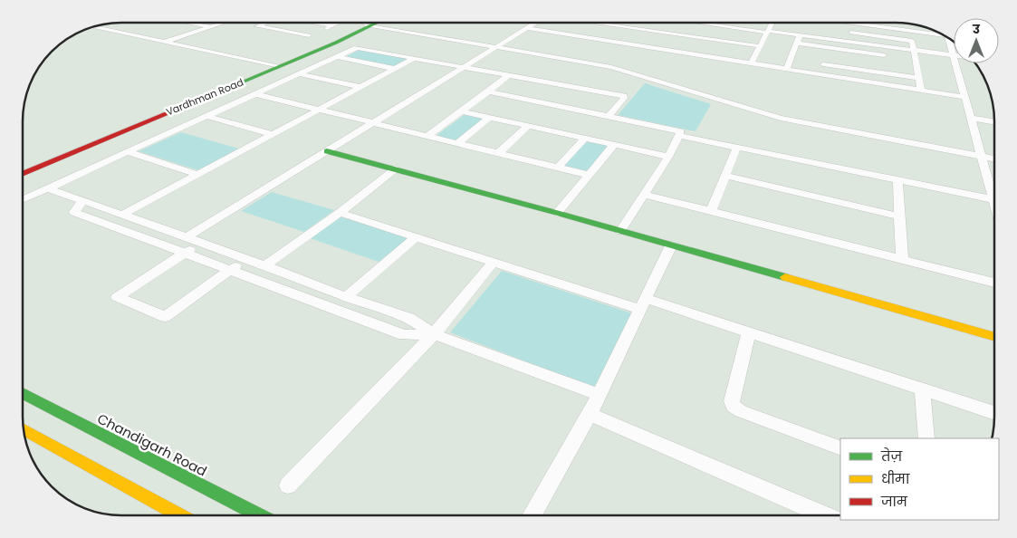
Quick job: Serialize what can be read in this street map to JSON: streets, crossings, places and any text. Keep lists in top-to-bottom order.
{
  "streets": {
    "street": ["Vardhman Road", "Chandigarh Road"]
  },
  "legend": ["तेज़", "धीमा", "जाम"],
  "north": "top"
}
